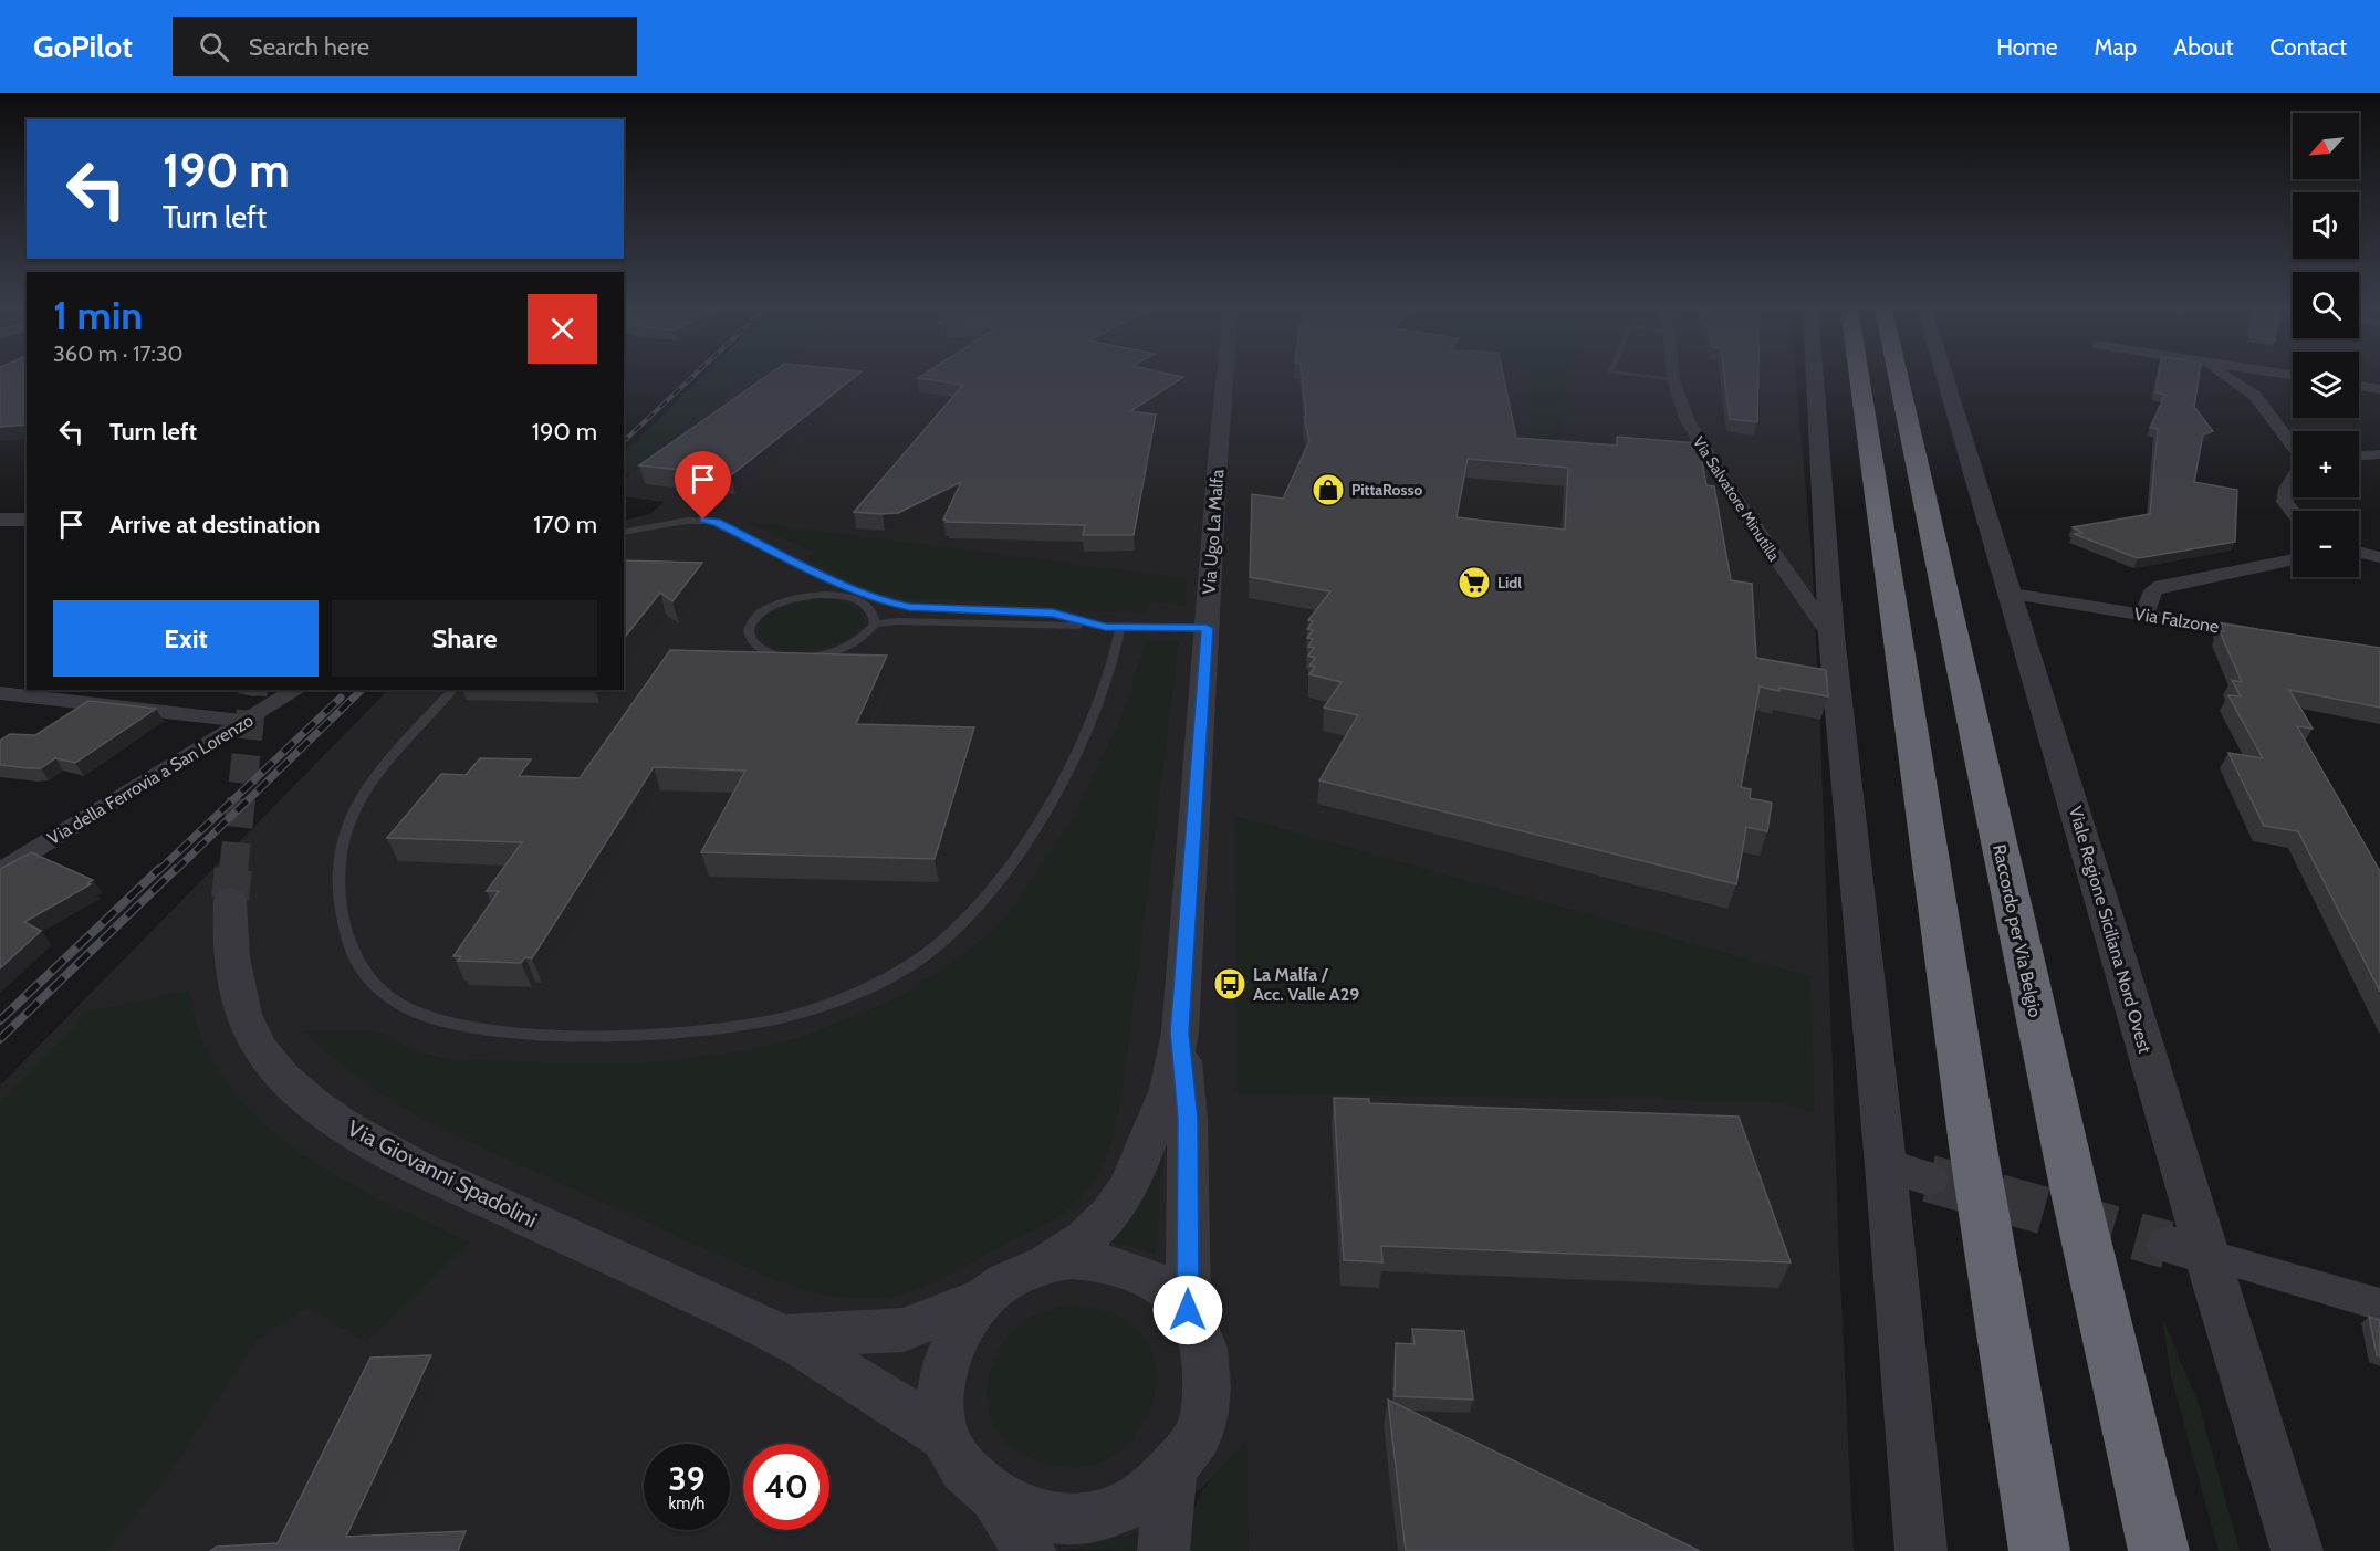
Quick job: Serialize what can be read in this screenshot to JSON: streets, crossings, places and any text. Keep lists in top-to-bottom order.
{
  "streets": {
    "highway": ["Raccordo per Via Belgio"],
    "street": [
      "Via Salvatore Minutilla",
      "Via Ugo La Malfa",
      "Via Falzone",
      "Via della Ferrovia a San Lorenzo",
      "Viale Regione Siciliana Nord Ovest",
      "Via Giovanni Spadolini"
    ]
  },
  "crossings": [
    ["Via Falzone", "Viale Regione Siciliana Nord Ovest"]
  ],
  "places": {
    "shop": ["PittaRosso"],
    "supermarket": ["Lidl"],
    "bus stop": ["La Malfa / Acc. Valle A29"]
  },
  "north": "bottom left",
  "page": {
    "header": "GoPilot",
    "search": "Search here",
    "nav": [
      "Home",
      "Map",
      "About",
      "Contact"
    ],
    "map_buttons": ["+", "−"],
    "turn": ["190 m", "Turn left"],
    "heading": ["1 min", "360 m · 17:30"],
    "list": [
      {
        "name": "Turn left",
        "value": "190 m"
      },
      {
        "name": "Arrive at destination",
        "value": "170 m"
      }
    ],
    "buttons": ["Exit", "Share"],
    "speed": "39 km/h",
    "limit": "40"
  }
}
